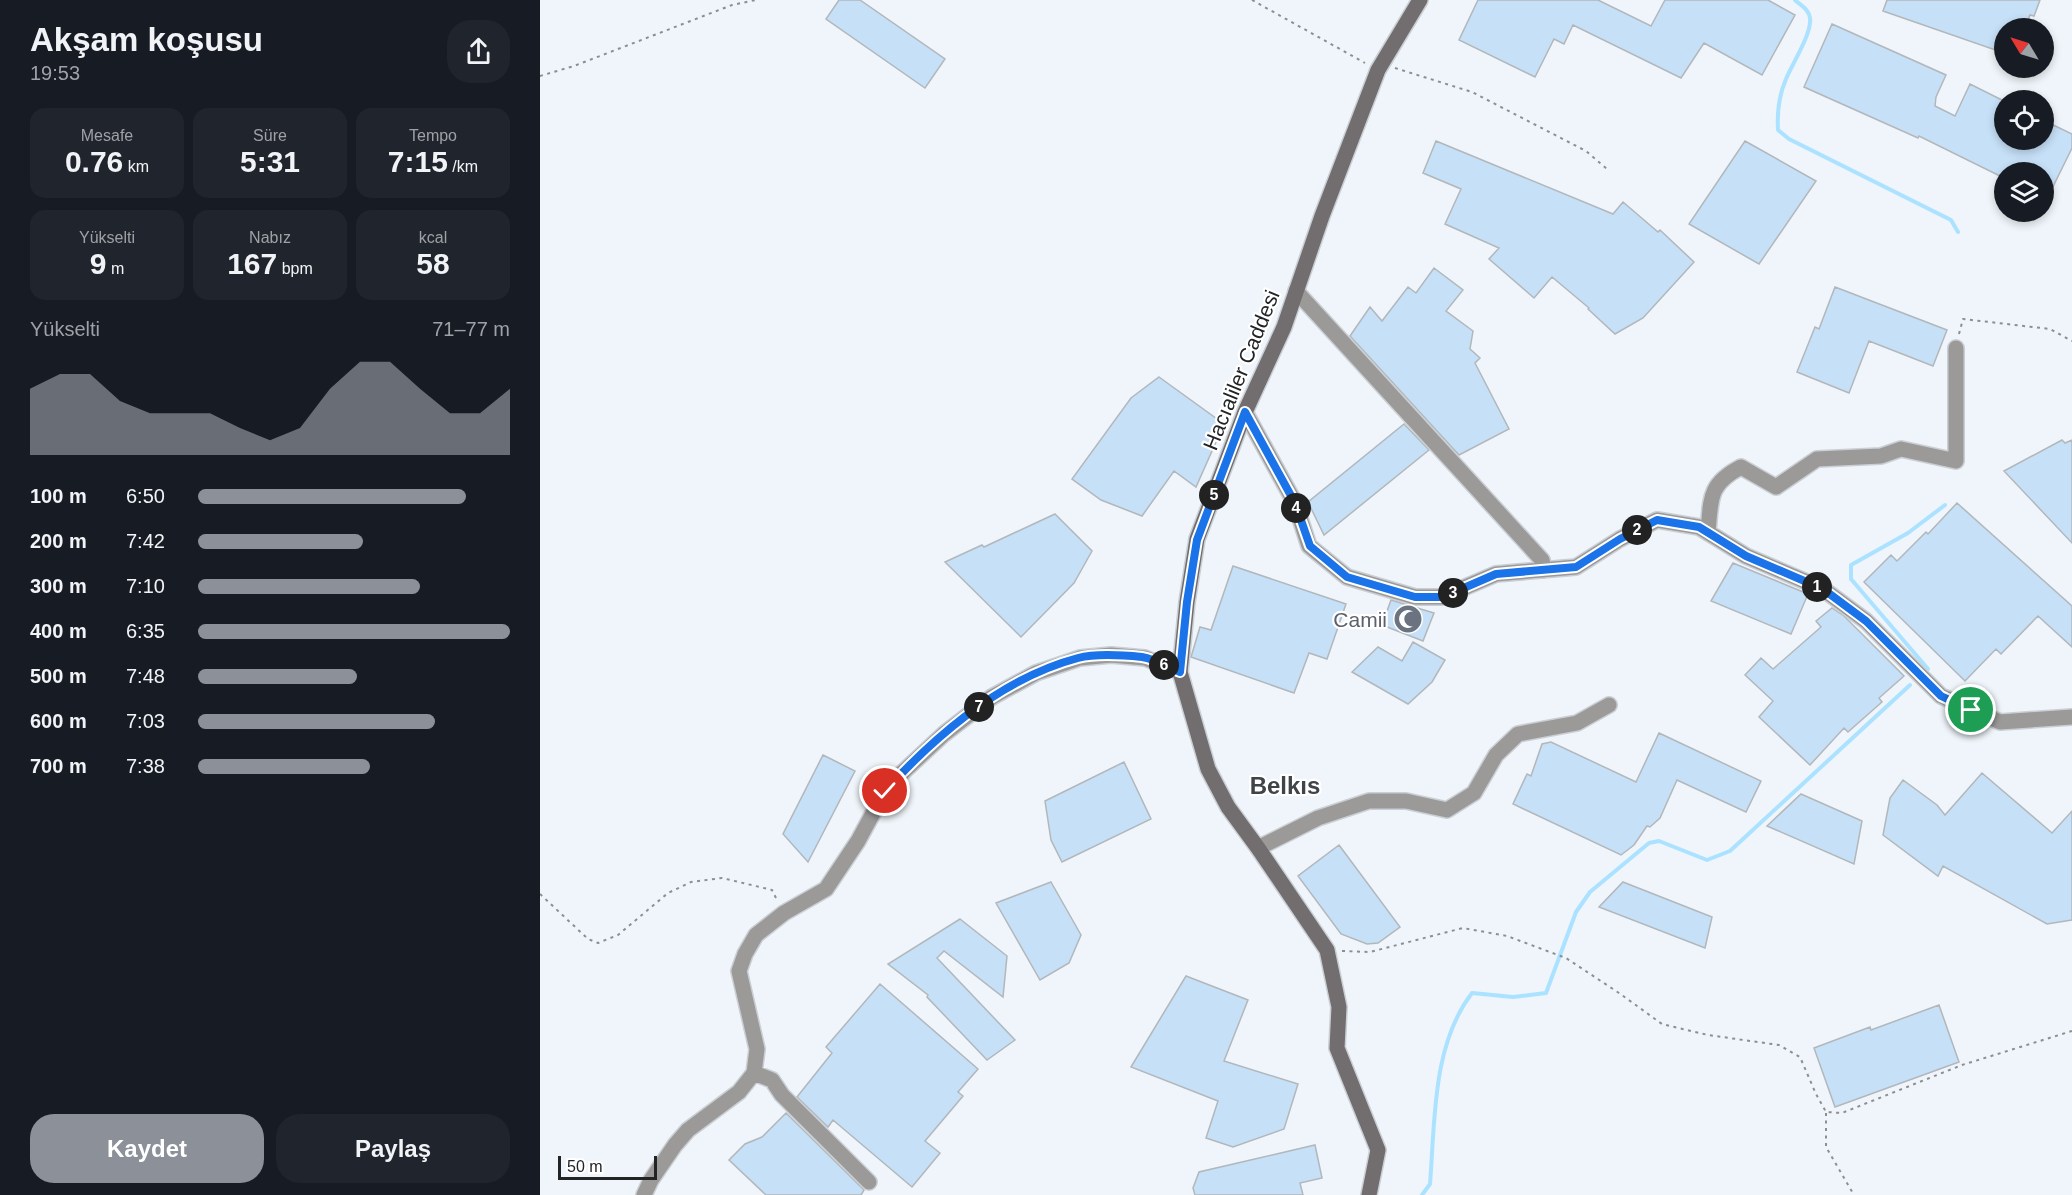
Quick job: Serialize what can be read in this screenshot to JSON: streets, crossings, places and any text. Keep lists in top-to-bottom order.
{
  "streets": {
    "street": ["Hacıaliler Caddesi"]
  },
  "districts": ["Belkıs"],
  "places": {
    "mosque": ["Camii"]
  },
  "scale_bar": "50 m",
  "north": "top left",
  "page": {
    "heading": ["Akşam koşusu", "19:53"],
    "stats": [
      ["Mesafe", "0.76 km"],
      ["Süre", "5:31"],
      ["Tempo", "7:15 /km"],
      ["Yükselti", "9 m"],
      ["Nabız", "167 bpm"],
      ["kcal", "58"]
    ],
    "chart": ["Yükselti", "71–77 m"],
    "list": [
      {
        "name": "100 m",
        "note": "6:50"
      },
      {
        "name": "200 m",
        "note": "7:42"
      },
      {
        "name": "300 m",
        "note": "7:10"
      },
      {
        "name": "400 m",
        "note": "6:35"
      },
      {
        "name": "500 m",
        "note": "7:48"
      },
      {
        "name": "600 m",
        "note": "7:03"
      },
      {
        "name": "700 m",
        "note": "7:38"
      }
    ],
    "pins": [
      "5",
      "4",
      "2",
      "1",
      "3",
      "6",
      "7"
    ],
    "buttons": ["Kaydet", "Paylaş"],
    "scale": "50 m"
  }
}
